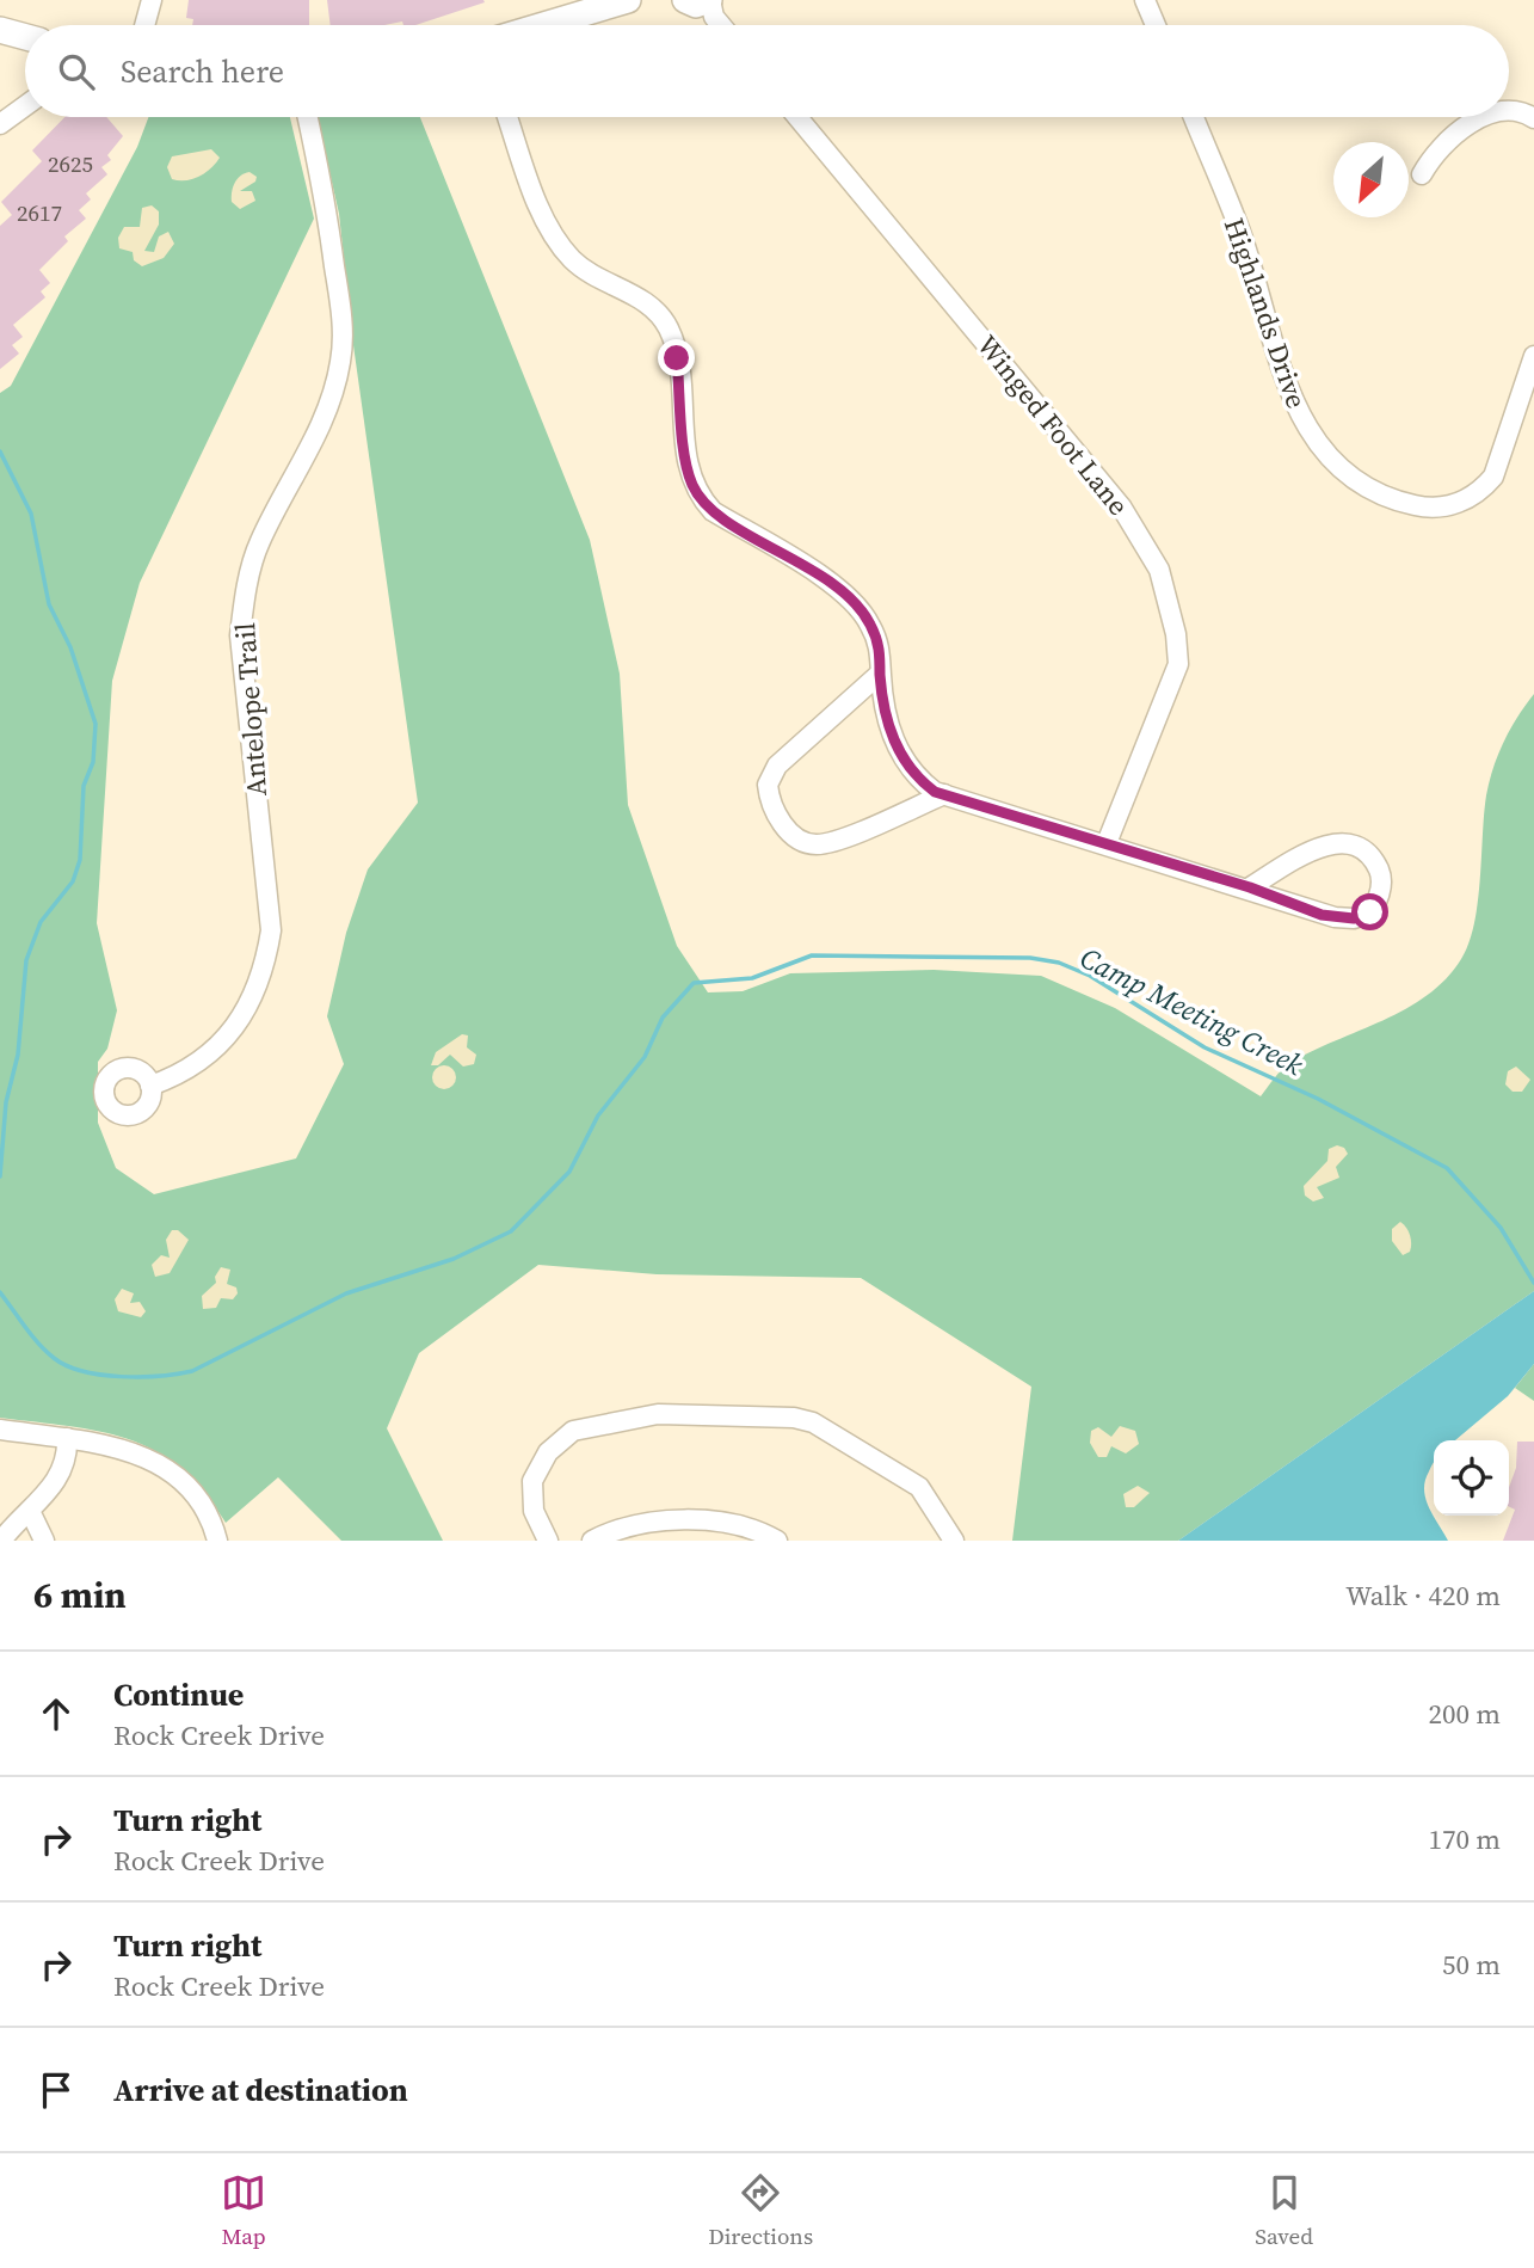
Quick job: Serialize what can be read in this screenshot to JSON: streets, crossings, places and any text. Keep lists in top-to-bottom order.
{
  "streets": {
    "street": ["Highlands Drive", "Winged Foot Lane", "Antelope Trail"]
  },
  "water": ["Camp Meeting Creek"],
  "house_numbers": ["2625", "2617"],
  "north": "bottom left",
  "page": {
    "search": "Search here",
    "heading": ["6 min", "Walk · 420 m"],
    "list": [
      ["Continue", "Rock Creek Drive", "200 m"],
      ["Turn right", "Rock Creek Drive", "170 m"],
      ["Turn right", "Rock Creek Drive", "50 m"],
      "Arrive at destination"
    ],
    "nav": ["Map", "Directions", "Saved"]
  }
}
